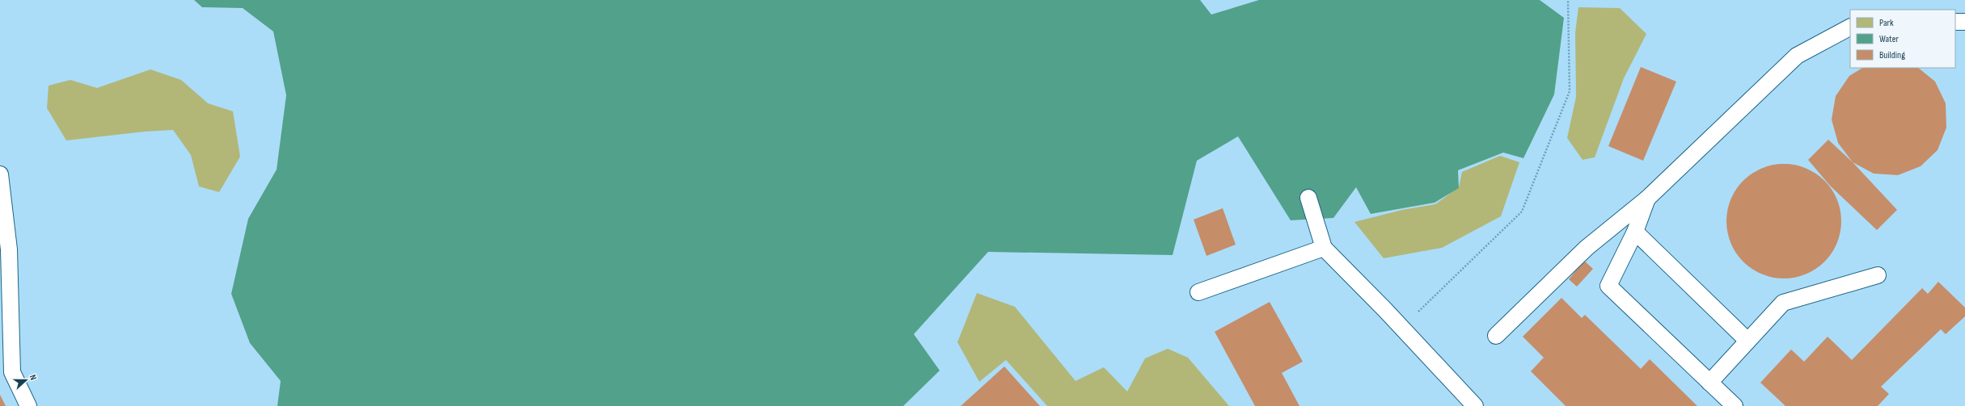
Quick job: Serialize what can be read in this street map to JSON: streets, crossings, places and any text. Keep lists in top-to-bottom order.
{
  "legend": ["Park", "Water", "Building"],
  "north": "right"
}
